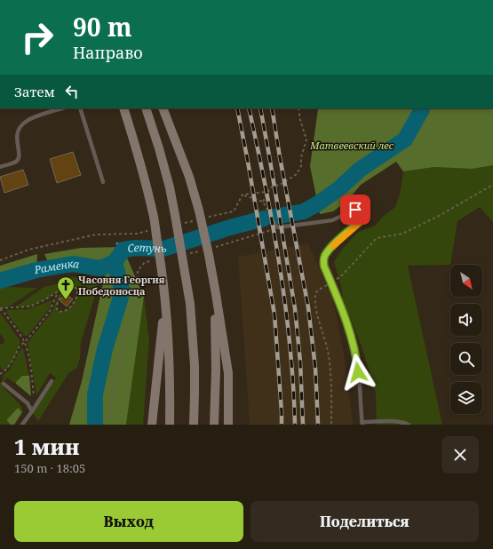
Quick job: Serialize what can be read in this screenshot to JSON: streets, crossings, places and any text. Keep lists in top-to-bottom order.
{
  "water": ["Сетунь", "Раменка"],
  "parks": ["Матвеевский лес"],
  "places": {
    "church": ["Часовня Георгия Победоносца"]
  },
  "north": "bottom right",
  "page": {
    "turn": ["90 m", "Направо"],
    "then": "Затем",
    "heading": ["1 мин", "150 m · 18:05"],
    "buttons": ["Выход", "Поделиться"]
  }
}
